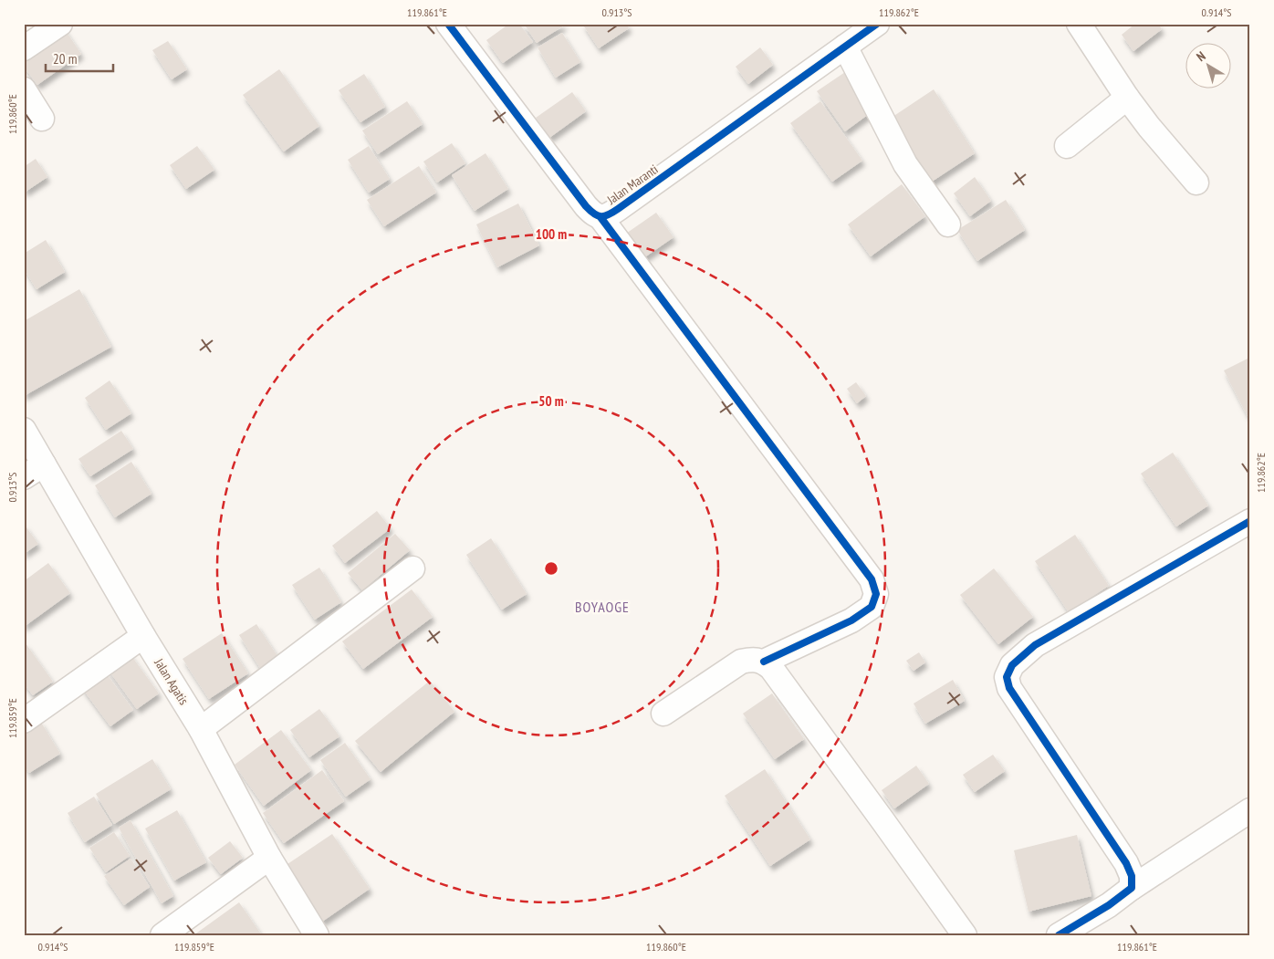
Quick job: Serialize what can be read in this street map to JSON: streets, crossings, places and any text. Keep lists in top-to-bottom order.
{
  "streets": {
    "street": ["Jalan Maranti", "Jalan Agatis"]
  },
  "districts": ["BOYAOGE"],
  "scale_bar": "20 m",
  "north": "top left",
  "coordinates": [
    "119.861°E",
    "0.913°S",
    "119.862°E",
    "0.914°S",
    "119.860°E",
    "119.859°E"
  ],
  "rings": ["100 m", "50 m"]
}
